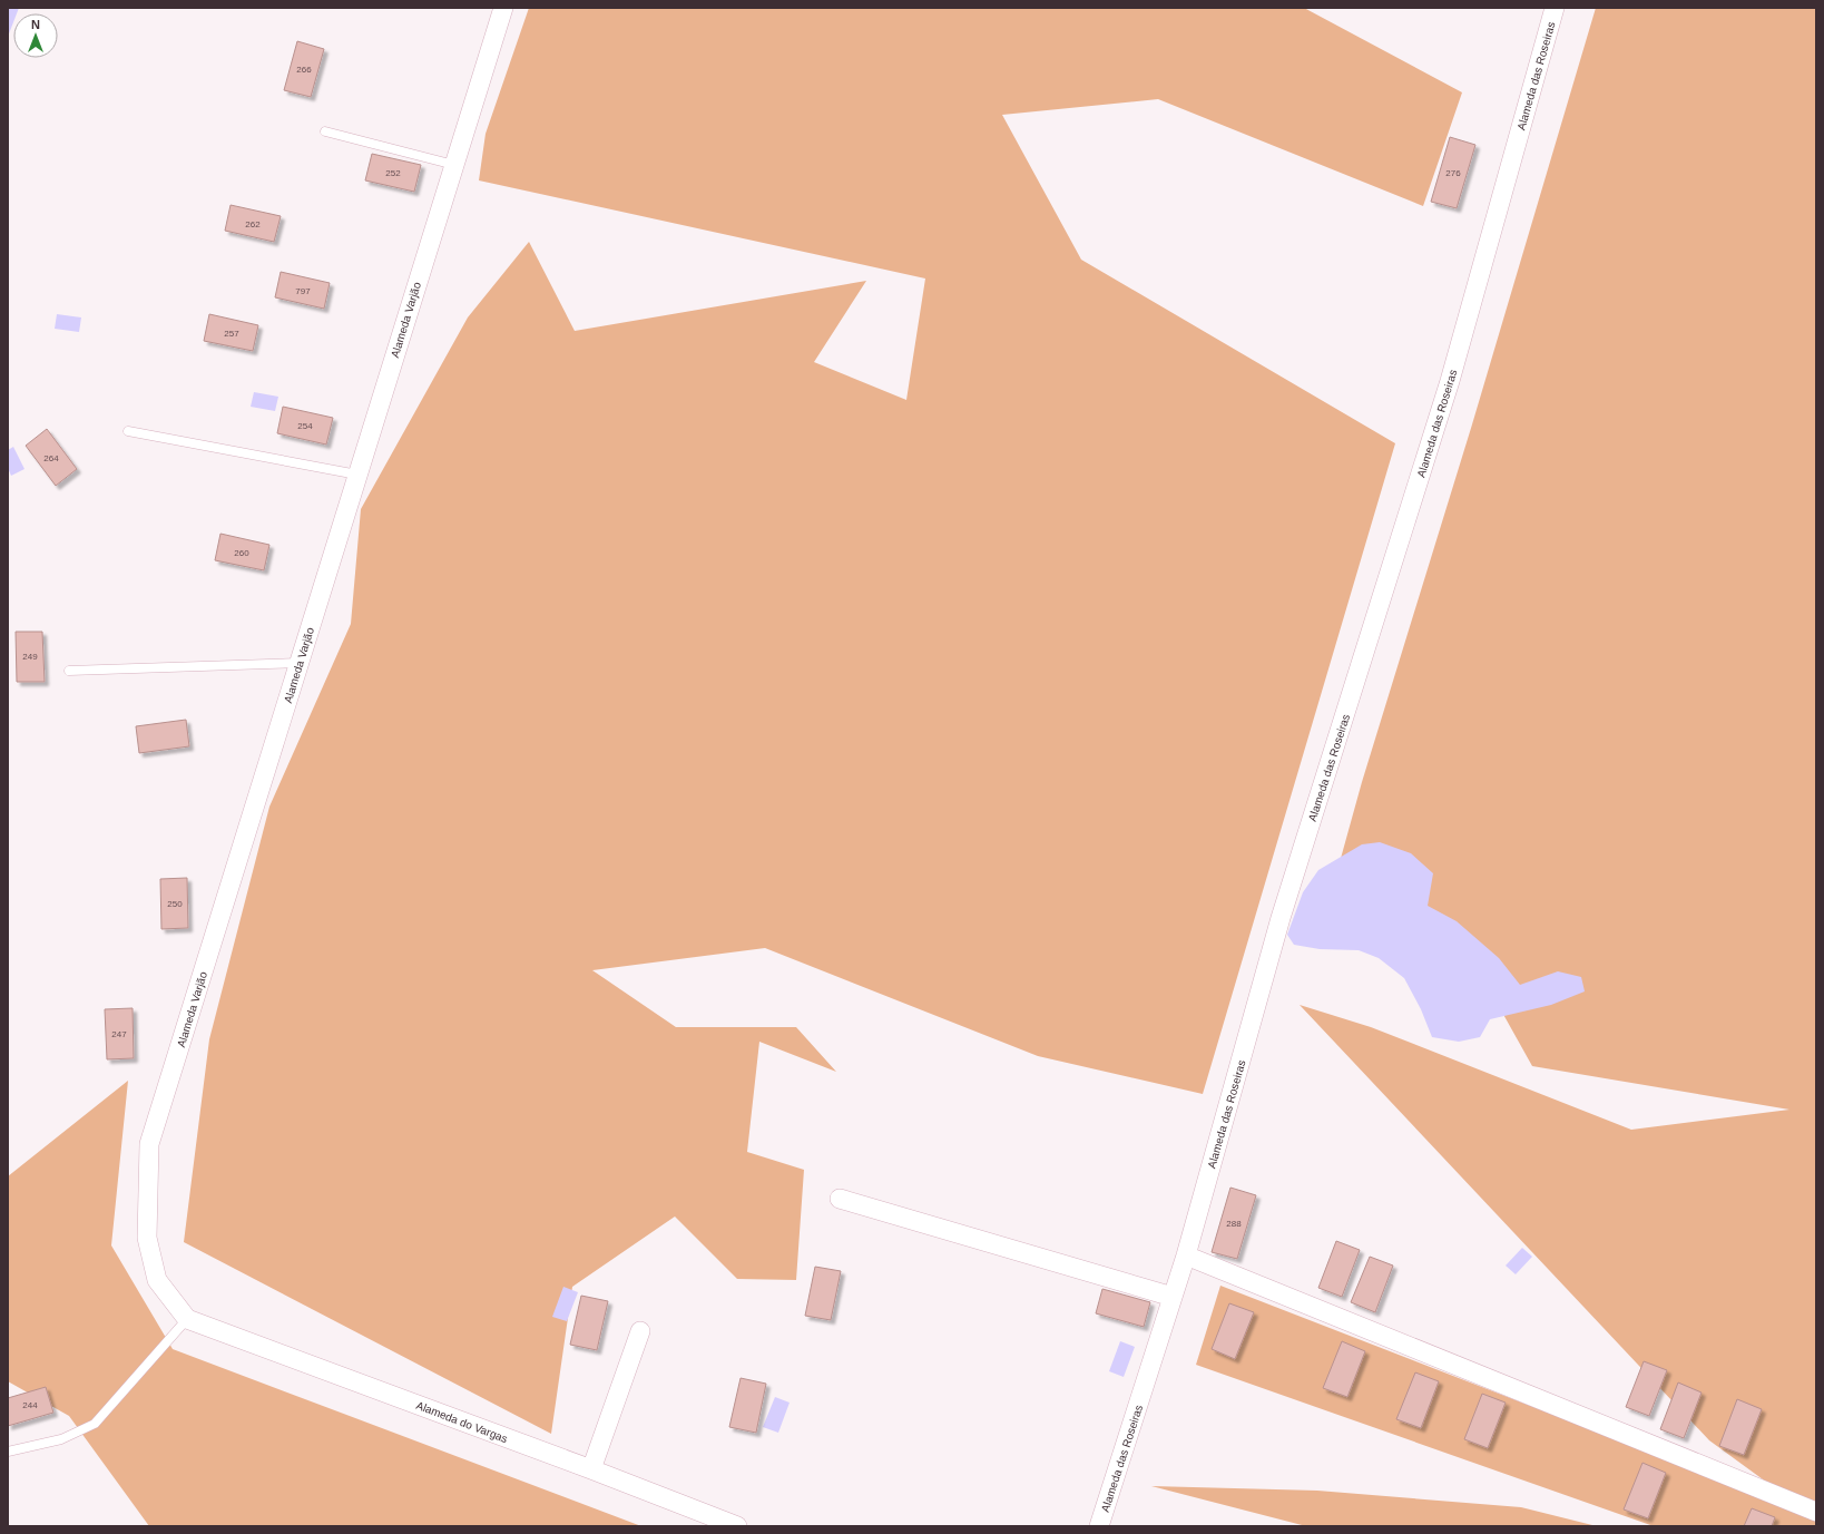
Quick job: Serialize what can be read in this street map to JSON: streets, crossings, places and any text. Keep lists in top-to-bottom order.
{
  "streets": {
    "street": ["Alameda das Roseiras", "Alameda Varjão", "Alameda do Vargas"]
  },
  "crossings": [
    ["Alameda Varjão", "Alameda do Vargas"]
  ],
  "house_numbers": [
    "266",
    "252",
    "276",
    "262",
    "797",
    "257",
    "254",
    "264",
    "260",
    "249",
    "250",
    "247",
    "288",
    "244"
  ],
  "north": "top"
}
